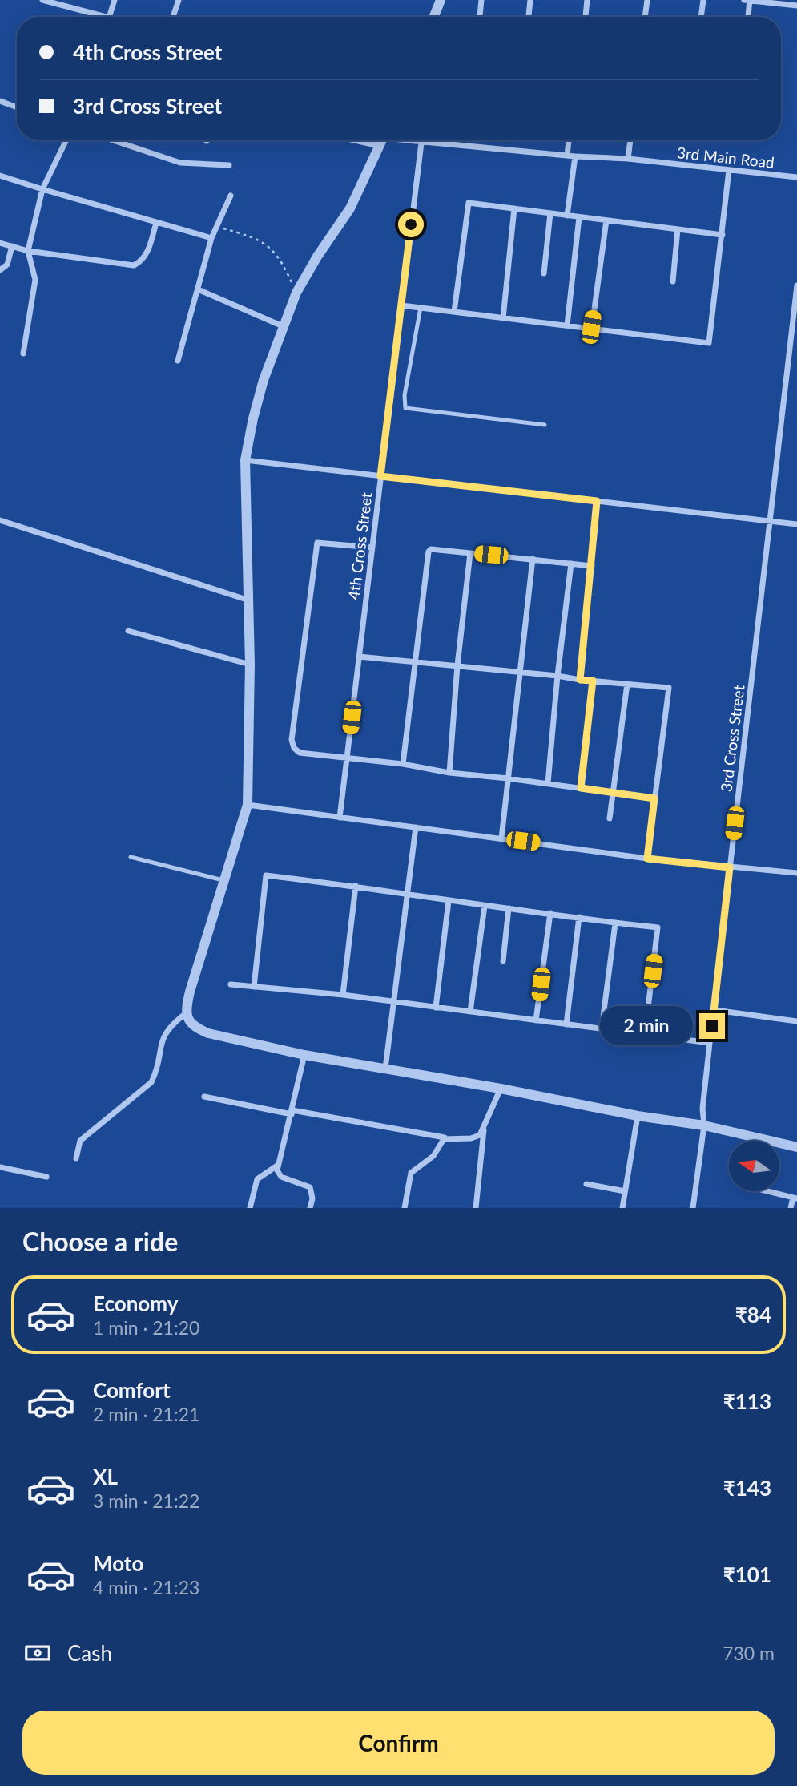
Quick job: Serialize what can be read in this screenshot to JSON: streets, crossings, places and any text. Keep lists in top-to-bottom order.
{
  "streets": {
    "street": ["3rd Main Road", "4th Cross Street", "3rd Cross Street"]
  },
  "crossings": [
    ["3rd Main Road", "4th Cross Street"]
  ],
  "north": "left",
  "page": {
    "banner": ["4th Cross Street", "3rd Cross Street"],
    "bubble": "2 min",
    "heading": "Choose a ride",
    "list": [
      {
        "name": "Economy",
        "note": "1 min · 21:20",
        "value": "₹84"
      },
      {
        "name": "Comfort",
        "note": "2 min · 21:21",
        "value": "₹113"
      },
      {
        "name": "XL",
        "note": "3 min · 21:22",
        "value": "₹143"
      },
      {
        "name": "Moto",
        "note": "4 min · 21:23",
        "value": "₹101"
      }
    ],
    "pay": ["Cash", "730 m"],
    "buttons": "Confirm"
  }
}
